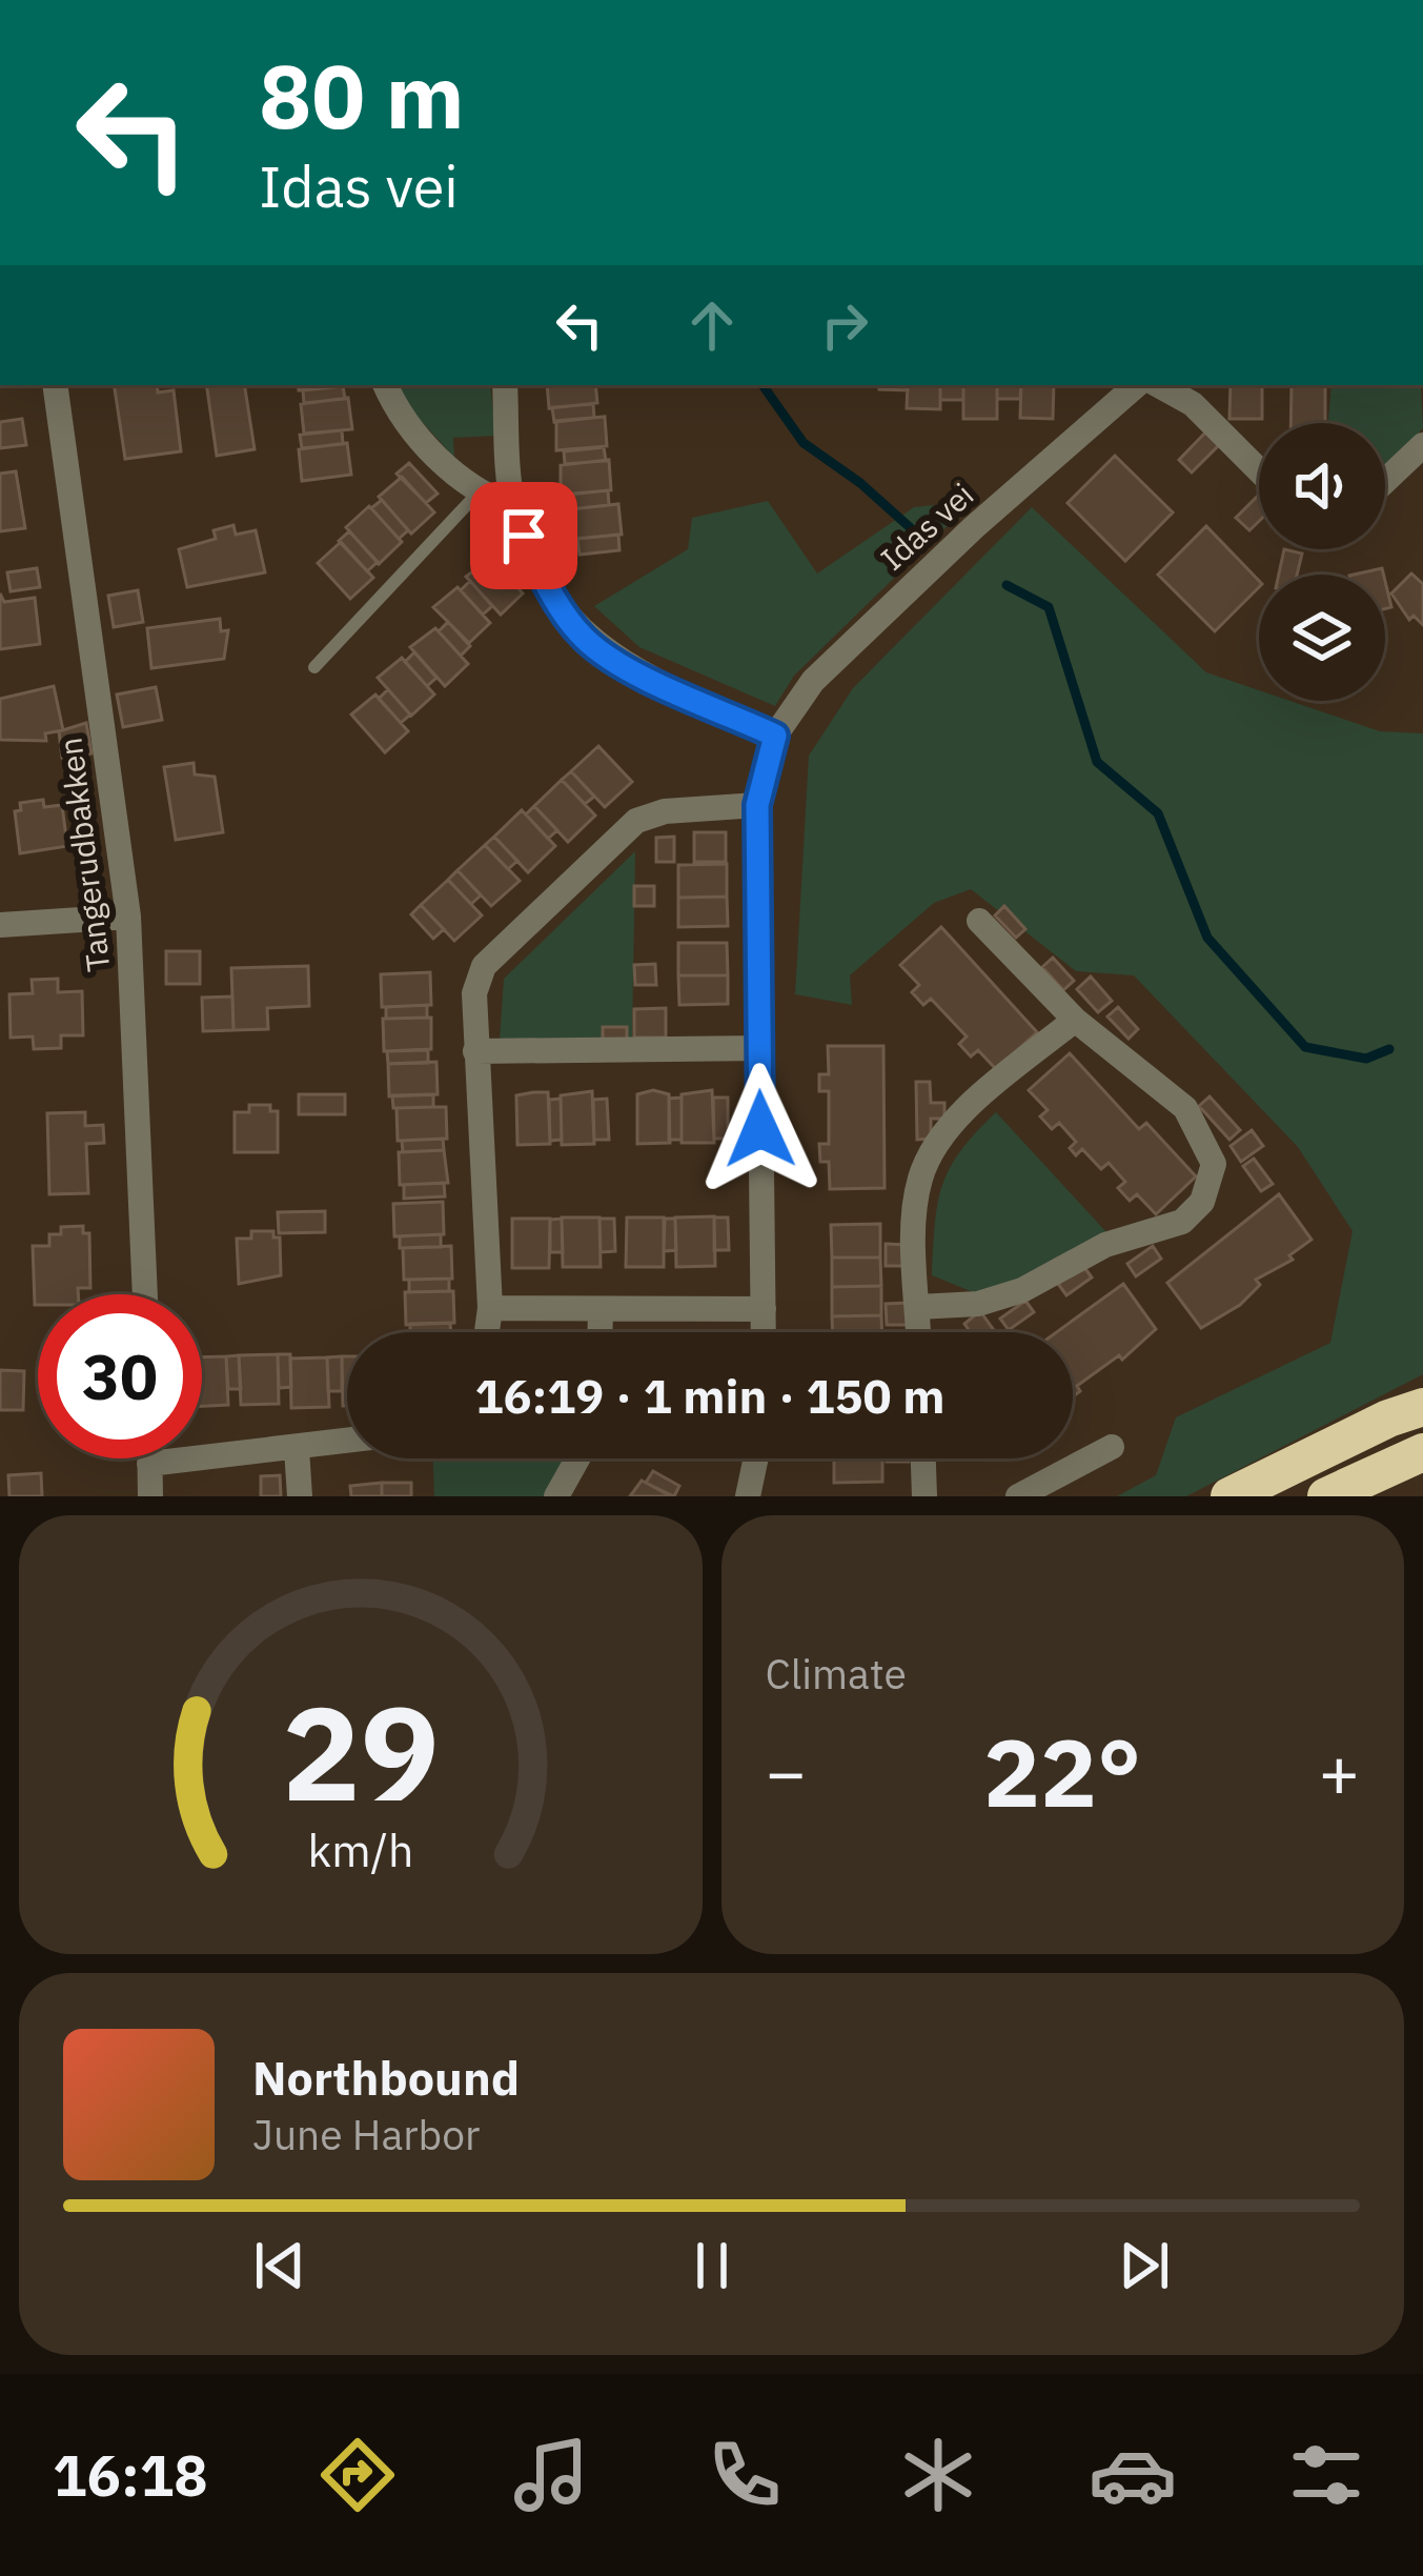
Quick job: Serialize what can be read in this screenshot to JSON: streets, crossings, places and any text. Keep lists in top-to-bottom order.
{
  "streets": {
    "street": ["Idas vei", "Tangerudbakken"]
  },
  "page": {
    "turn": ["80 m", "Idas vei"],
    "limit": "30",
    "trip": "16:19 · 1 min · 150 m",
    "tile": "Climate",
    "heat": ["−", "22°", "+"],
    "song": ["Northbound", "June Harbor"],
    "tabs": "16:18",
    "gauge": ["29", "km/h"]
  }
}
